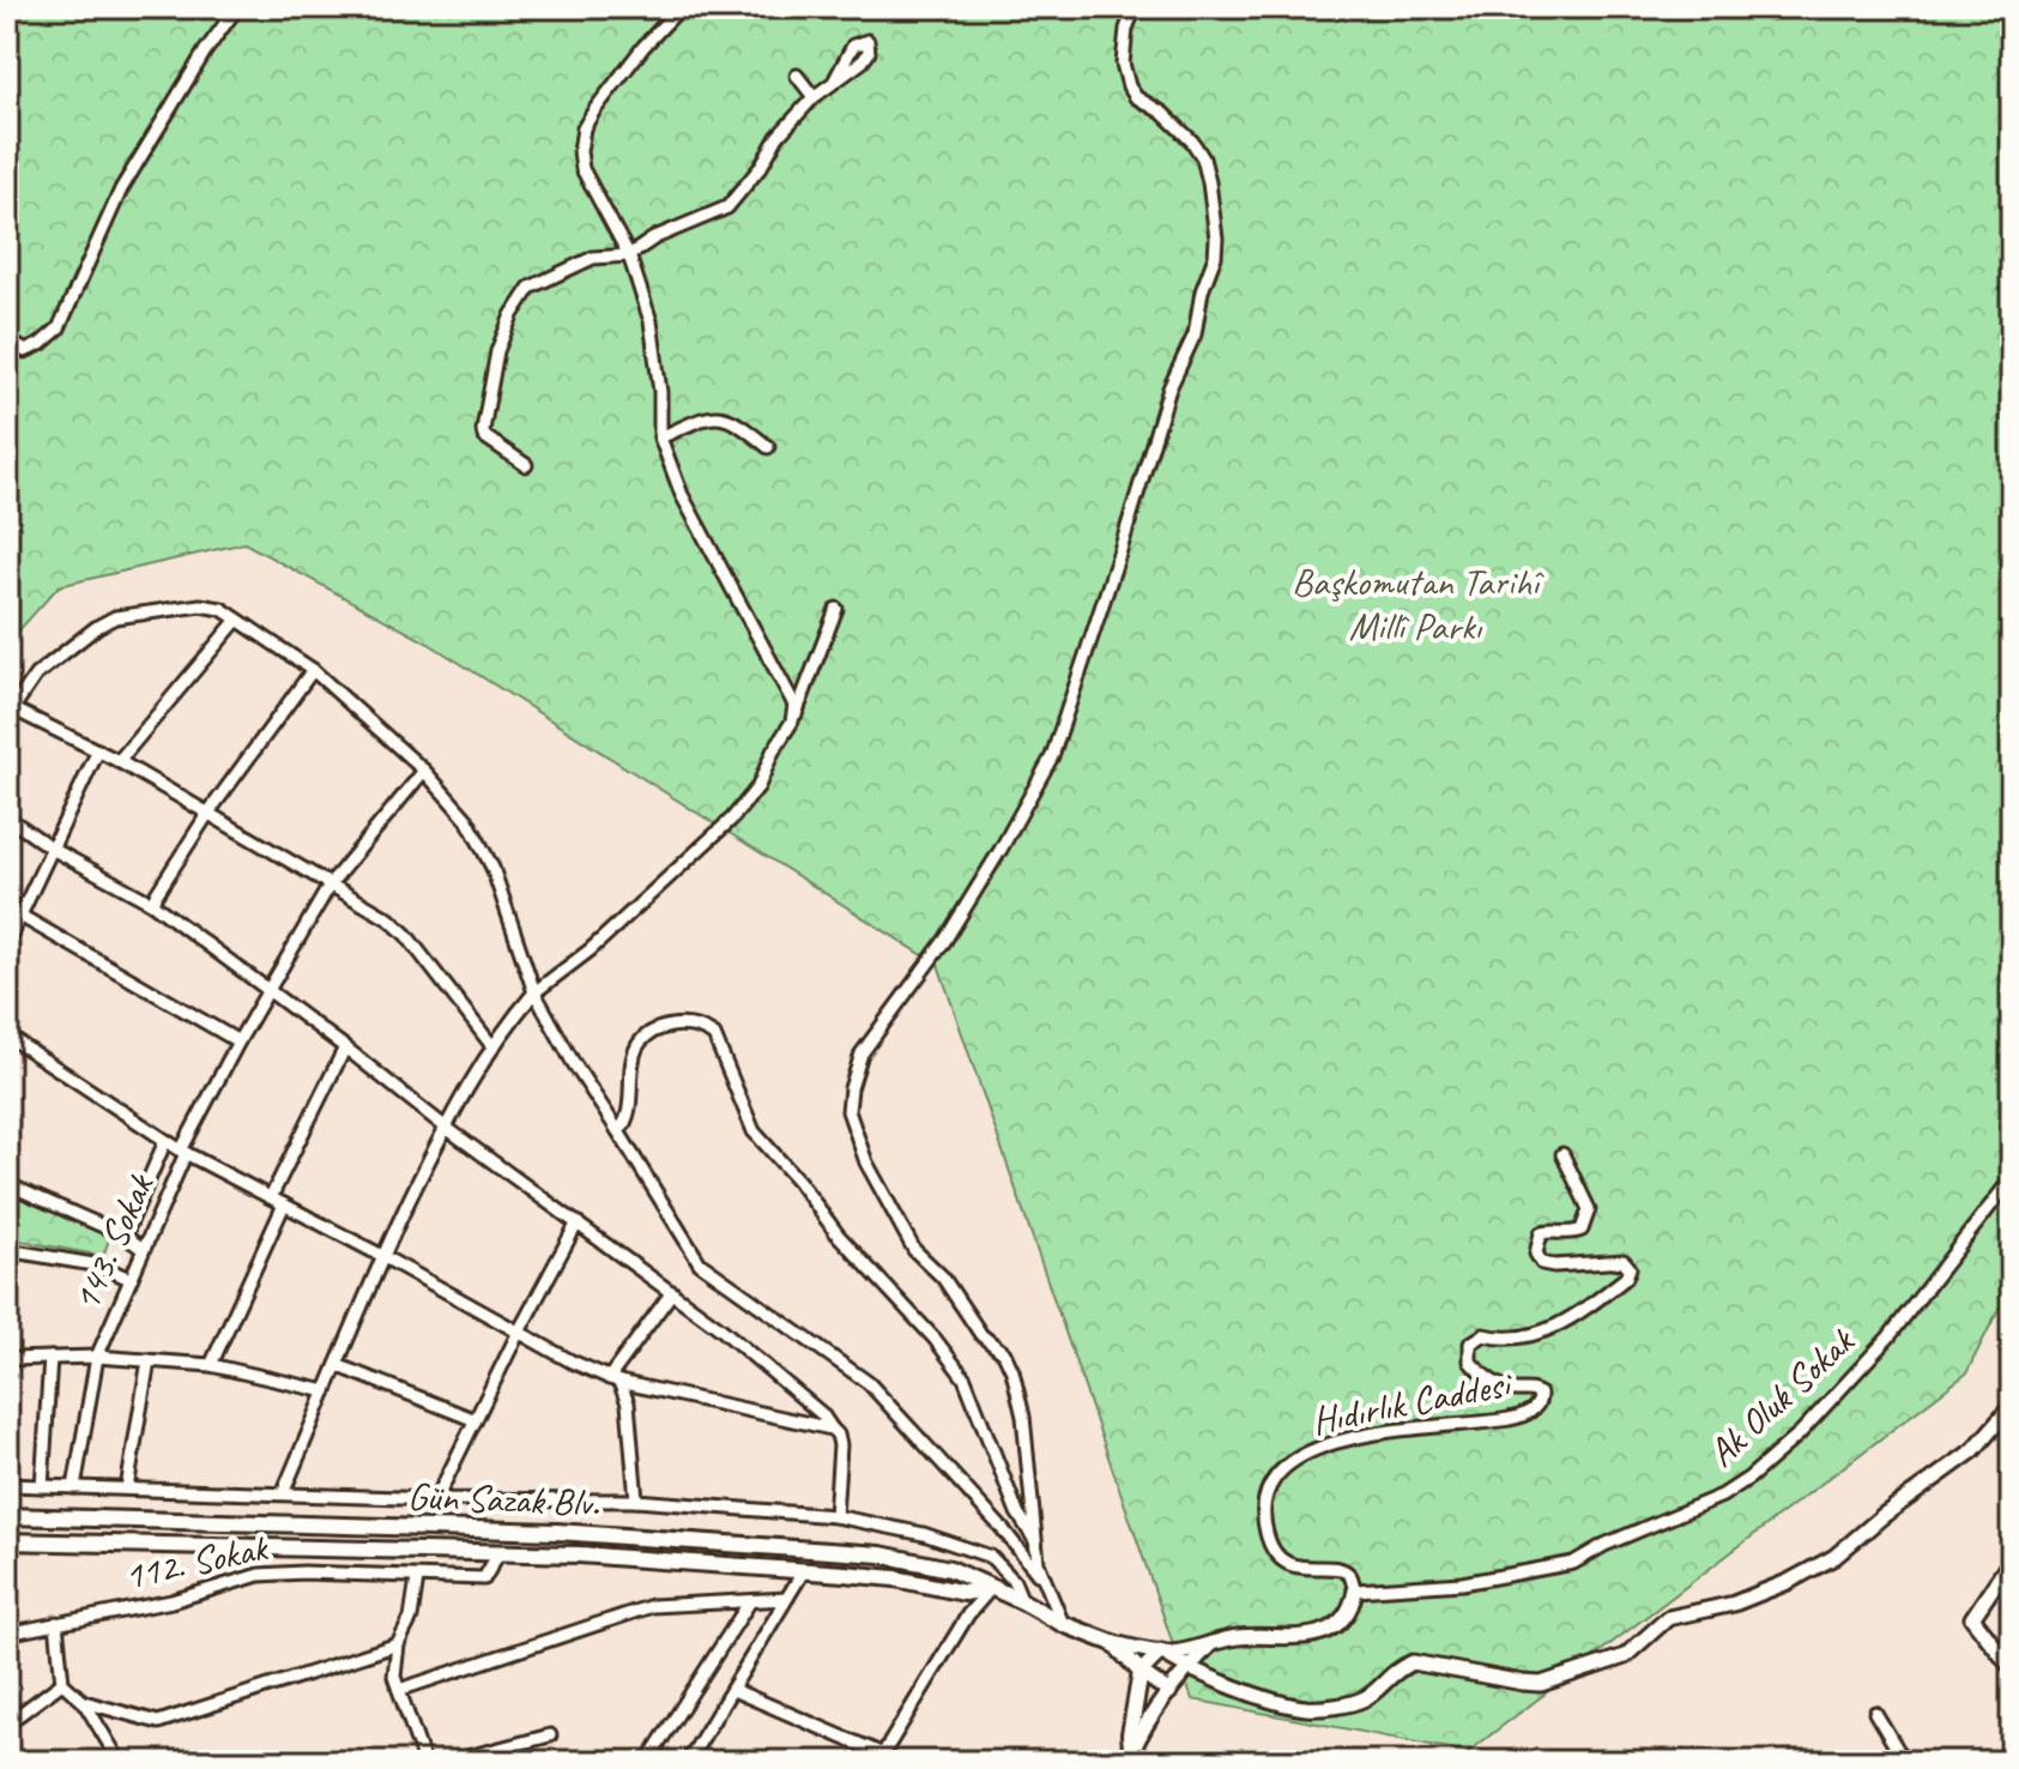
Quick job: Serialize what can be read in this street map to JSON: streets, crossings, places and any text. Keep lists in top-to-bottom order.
{
  "streets": {
    "main road": ["Gün Sazak Blv."],
    "street": [
      "143. Sokak",
      "Ak Oluk Sokak",
      "Hıdırlık Caddesi",
      "112. Sokak"
    ]
  },
  "crossings": [
    ["Ak Oluk Sokak", "Hıdırlık Caddesi"],
    ["Gün Sazak Blv.", "112. Sokak"]
  ],
  "parks": ["Başkomutan Tarihî Millî Parkı"]
}
